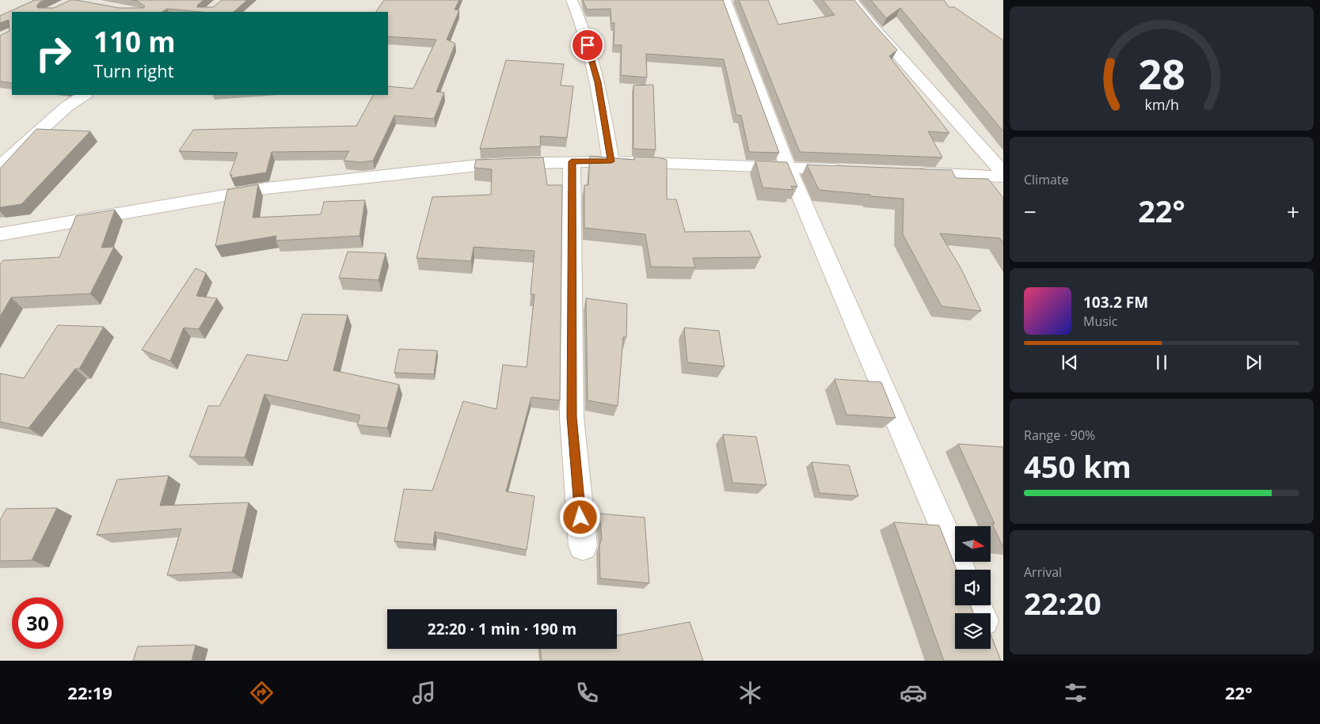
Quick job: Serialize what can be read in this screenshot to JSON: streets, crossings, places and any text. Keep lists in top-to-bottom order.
{
  "north": "right",
  "page": {
    "turn": ["110 m", "Turn right"],
    "tile": [
      "Climate",
      ["Range · 90%", "450 km"],
      ["Arrival", "22:20"]
    ],
    "heat": ["−", "22°", "+"],
    "song": ["103.2 FM", "Music"],
    "limit": "30",
    "trip": "22:20 · 1 min · 190 m",
    "tabs": ["22:19", "22°"],
    "gauge": ["28", "km/h"]
  }
}
